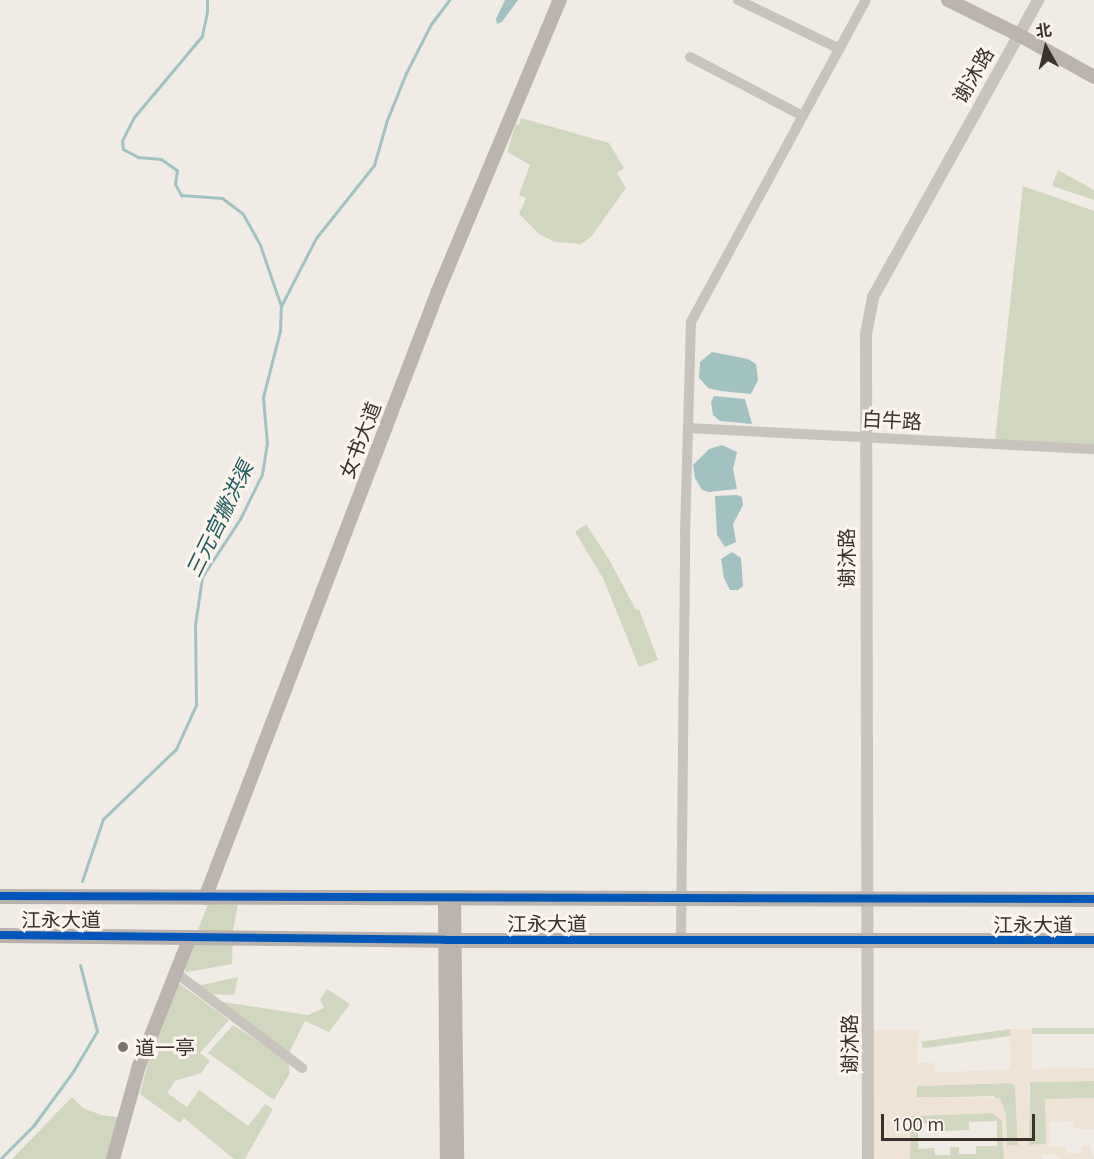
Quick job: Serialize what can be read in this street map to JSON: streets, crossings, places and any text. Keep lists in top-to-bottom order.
{
  "streets": {
    "main road": ["女书大道", "江永大道"],
    "street": ["谢沐路", "白牛路"]
  },
  "crossings": [
    ["谢沐路", "白牛路"],
    ["谢沐路", "江永大道"],
    ["女书大道", "江永大道"]
  ],
  "water": ["三元宫撇洪渠"],
  "places": ["道一亭"],
  "scale_bar": "100 m",
  "north": "top"
}
